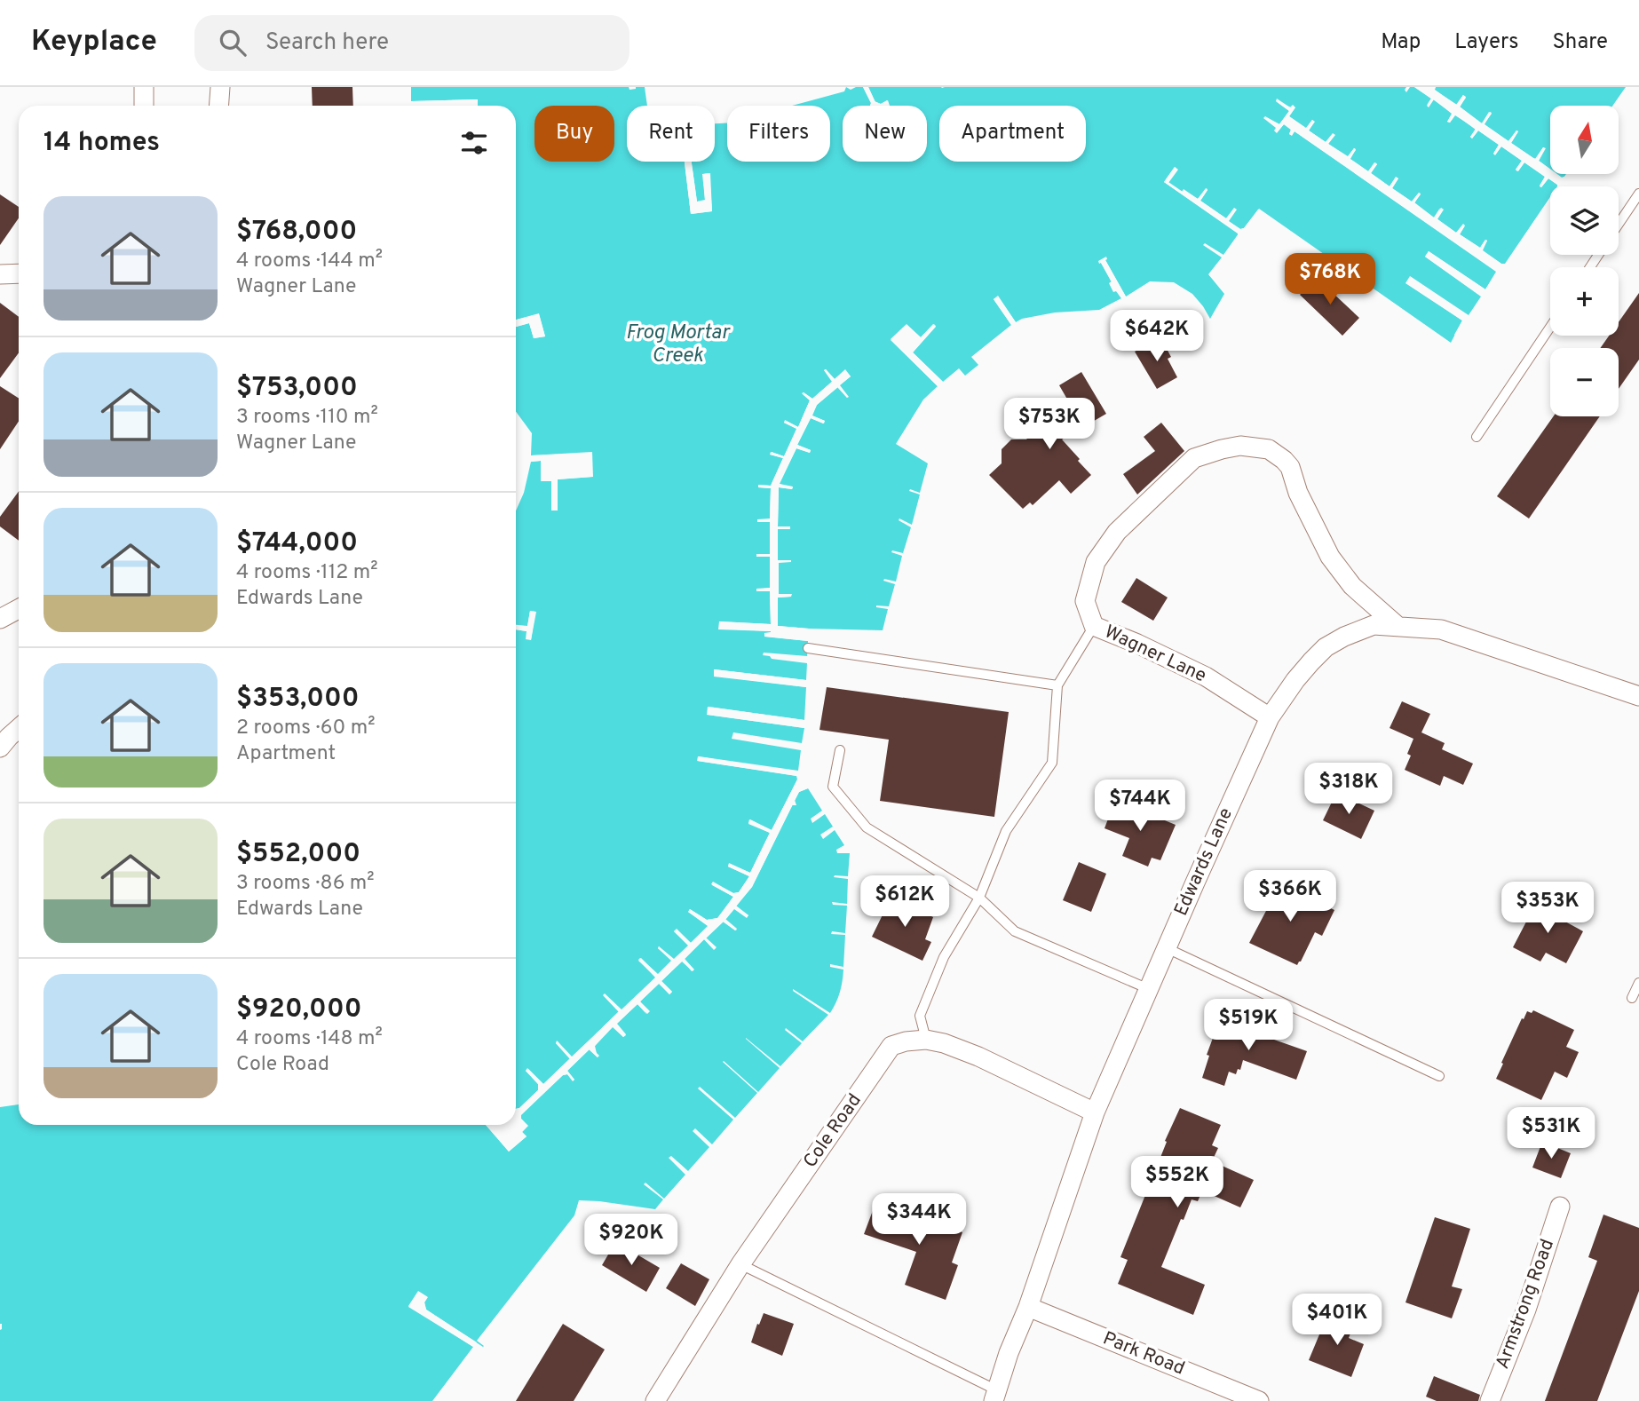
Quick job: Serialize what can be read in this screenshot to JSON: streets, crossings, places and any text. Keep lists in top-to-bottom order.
{
  "streets": {
    "street": [
      "Wagner Lane",
      "Edwards Lane",
      "Cole Road",
      "Armstrong Road",
      "Park Road"
    ]
  },
  "crossings": [
    ["Wagner Lane", "Edwards Lane"],
    ["Edwards Lane", "Cole Road"],
    ["Edwards Lane", "Park Road"]
  ],
  "water": ["Frog Mortar Creek"],
  "north": "top",
  "page": {
    "header": "Keyplace",
    "search": "Search here",
    "nav": ["Map", "Layers", "Share"],
    "map_buttons": ["+", "−"],
    "chip": [
      "Buy",
      "Rent",
      "Filters",
      "New",
      "Apartment"
    ],
    "heading": "14 homes",
    "list": [
      {
        "name": "$768,000",
        "note": "4 rooms · 144 m² · Wagner Lane"
      },
      {
        "name": "$753,000",
        "note": "3 rooms · 110 m² · Wagner Lane"
      },
      {
        "name": "$744,000",
        "note": "4 rooms · 112 m² · Edwards Lane"
      },
      {
        "name": "$353,000",
        "note": "2 rooms · 60 m² · Apartment"
      },
      {
        "name": "$552,000",
        "note": "3 rooms · 86 m² · Edwards Lane"
      },
      {
        "name": "$920,000",
        "note": "4 rooms · 148 m² · Cole Road"
      }
    ],
    "price": [
      "$768K",
      "$642K",
      "$753K",
      "$318K",
      "$744K",
      "$366K",
      "$612K",
      "$353K",
      "$519K",
      "$531K",
      "$552K",
      "$344K",
      "$920K",
      "$401K"
    ]
  }
}
